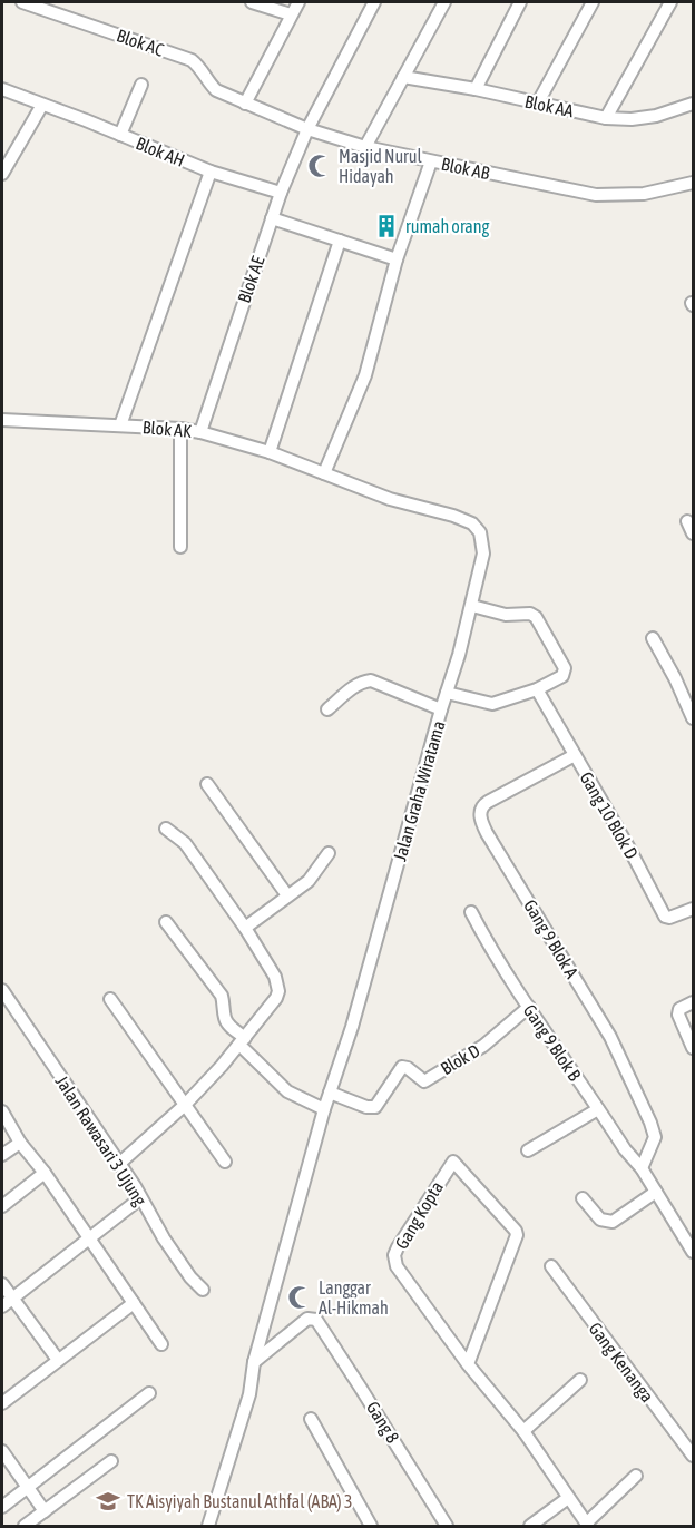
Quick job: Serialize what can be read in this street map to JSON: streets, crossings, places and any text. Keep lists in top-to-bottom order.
{
  "streets": {
    "street": [
      "Blok AC",
      "Blok AA",
      "Blok AH",
      "Blok AB",
      "Blok AE",
      "Blok AK",
      "Jalan Graha Wiratama",
      "Gang 10 Blok D",
      "Gang 9 Blok A",
      "Gang 9 Blok B",
      "Blok D",
      "Jalan Rawasari 3 Ujung",
      "Gang Kopta",
      "Gang Kenanga",
      "Gang 8"
    ]
  },
  "crossings": [
    ["Blok AC", "Blok AB"],
    ["Blok AH", "Blok AE"],
    ["Blok AB", "Blok AE"],
    ["Blok AE", "Blok AK"],
    ["Blok AK", "Jalan Graha Wiratama"],
    ["Jalan Graha Wiratama", "Blok D"],
    ["Jalan Graha Wiratama", "Gang 8"],
    ["Gang 10 Blok D", "Gang 9 Blok A"],
    ["Gang 9 Blok A", "Gang 9 Blok B"],
    ["Gang 9 Blok B", "Blok D"]
  ],
  "places": {
    "mosque": ["Masjid Nurul Hidayah", "Langgar Al-Hikmah"],
    "building": ["rumah orang"],
    "school or university": ["TK Aisyiyah Bustanul Athfal (ABA) 3"]
  }
}
